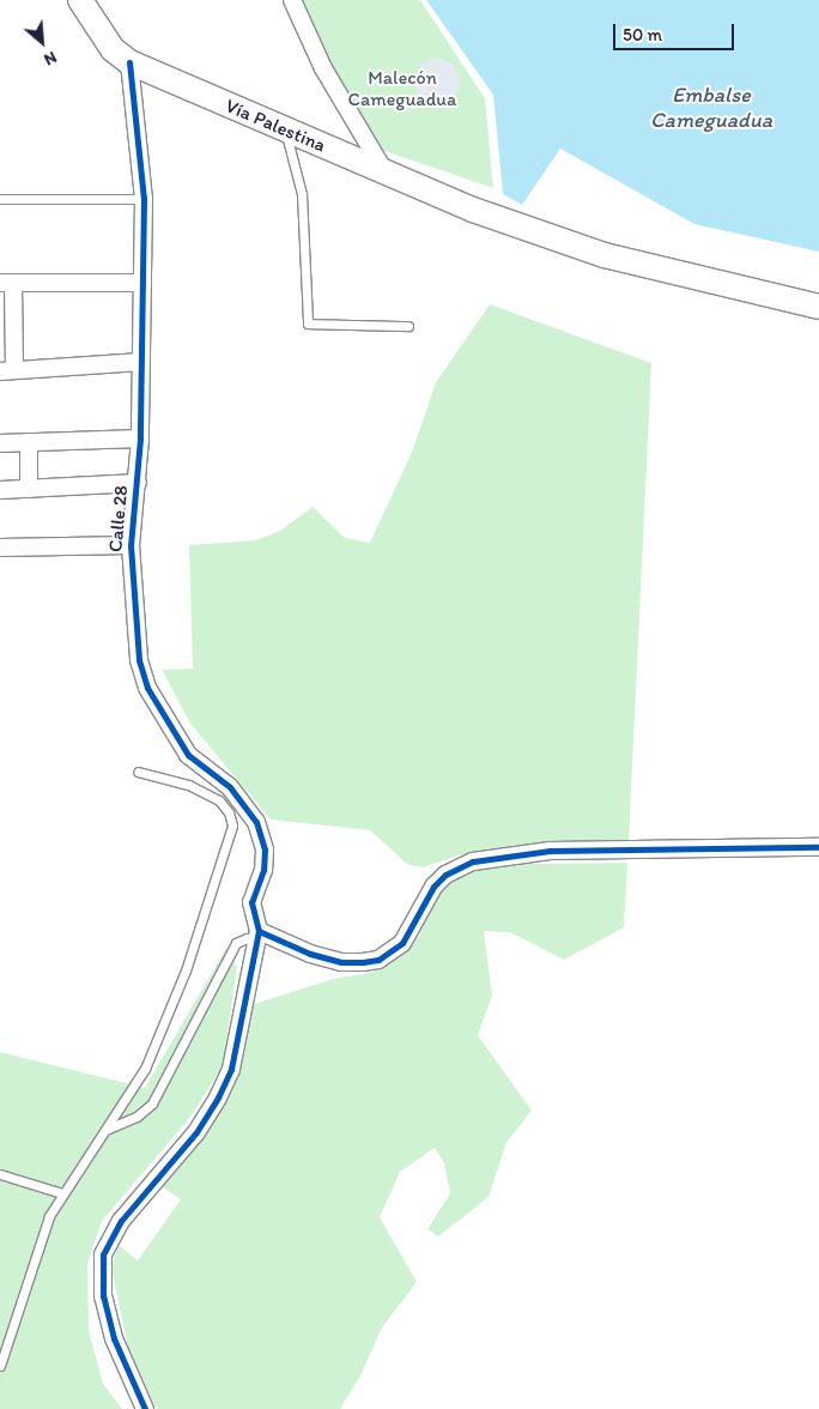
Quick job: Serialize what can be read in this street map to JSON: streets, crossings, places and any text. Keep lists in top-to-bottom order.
{
  "streets": {
    "main road": ["Vía Palestina"],
    "street": ["Calle 28"]
  },
  "crossings": [
    ["Vía Palestina", "Calle 28"]
  ],
  "water": ["Embalse Cameguadua"],
  "parks": ["Malecón Cameguadua"],
  "scale_bar": "50 m",
  "north": "bottom right"
}
